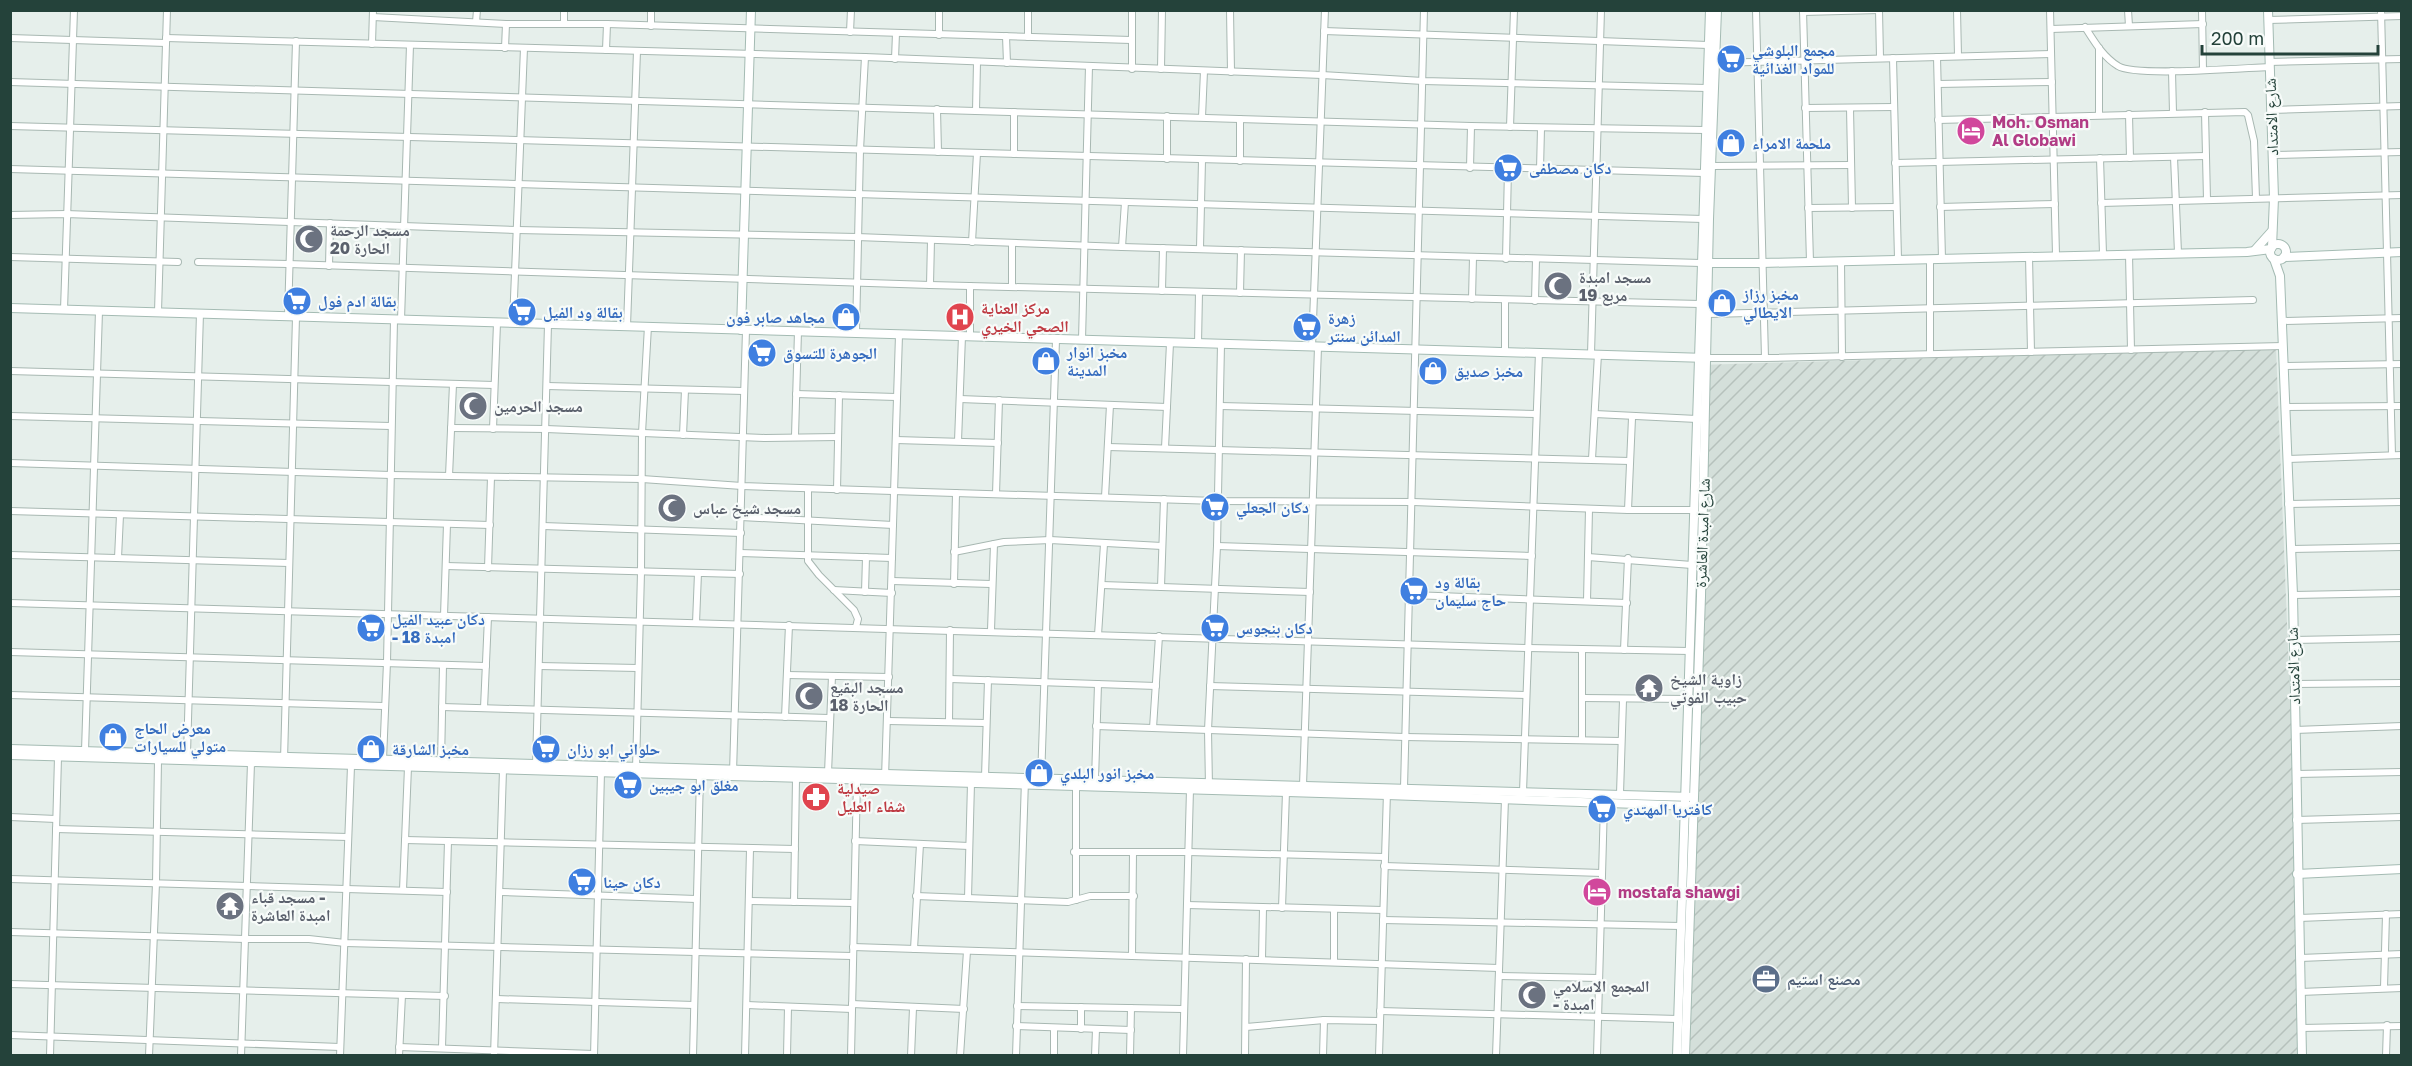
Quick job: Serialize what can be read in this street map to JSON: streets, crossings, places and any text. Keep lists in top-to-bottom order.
{
  "streets": {
    "main road": ["شارع الامتداد", "شارع امبدة العاشرة"]
  },
  "places": {
    "supermarket": [
      "مجمع البلوشي للمواد الغذائية",
      "دكان مصطفى",
      "بقالة ادم فول",
      "بقالة ود الفيل",
      "زهرة المدائن سنتر",
      "الجوهرة للتسوق",
      "دكان الجعلي",
      "بقالة ود حاج سليمان",
      "دكان عبيد الفيل - امبدة 18",
      "دكان بنجوس",
      "حلواني ابو رزان",
      "مغلق ابو جيبين",
      "كافتريا المهتدي",
      "دكان حينا"
    ],
    "hotel": ["Moh. Osman Al Globawi", "mostafa shawgi"],
    "shop": [
      "ملحمة الامراء",
      "مخبز رزاز الايطالي",
      "مجاهد صابر فون",
      "مخبز انوار المدينة",
      "مخبز صديق",
      "معرض الحاج متولي للسيارات",
      "مخبز الشارقة",
      "مخبز انور البلدي"
    ],
    "mosque": [
      "مسجد الرحمة الحارة 20",
      "مسجد امبدة مربع 19",
      "مسجد الحرمين",
      "مسجد شيخ عباس",
      "مسجد البقيع الحارة 18",
      "المجمع الاسلامي - امبدة"
    ],
    "hospital": ["مركز العناية الصحي الخيري"],
    "temple": ["زاوية الشيخ حبيب الفوتي", "مسجد قباء - امبدة العاشرة"],
    "pharmacy": ["صيدلية شفاء العليل"],
    "office": ["مصنع استيم"]
  },
  "scale_bar": "200 m"
}
